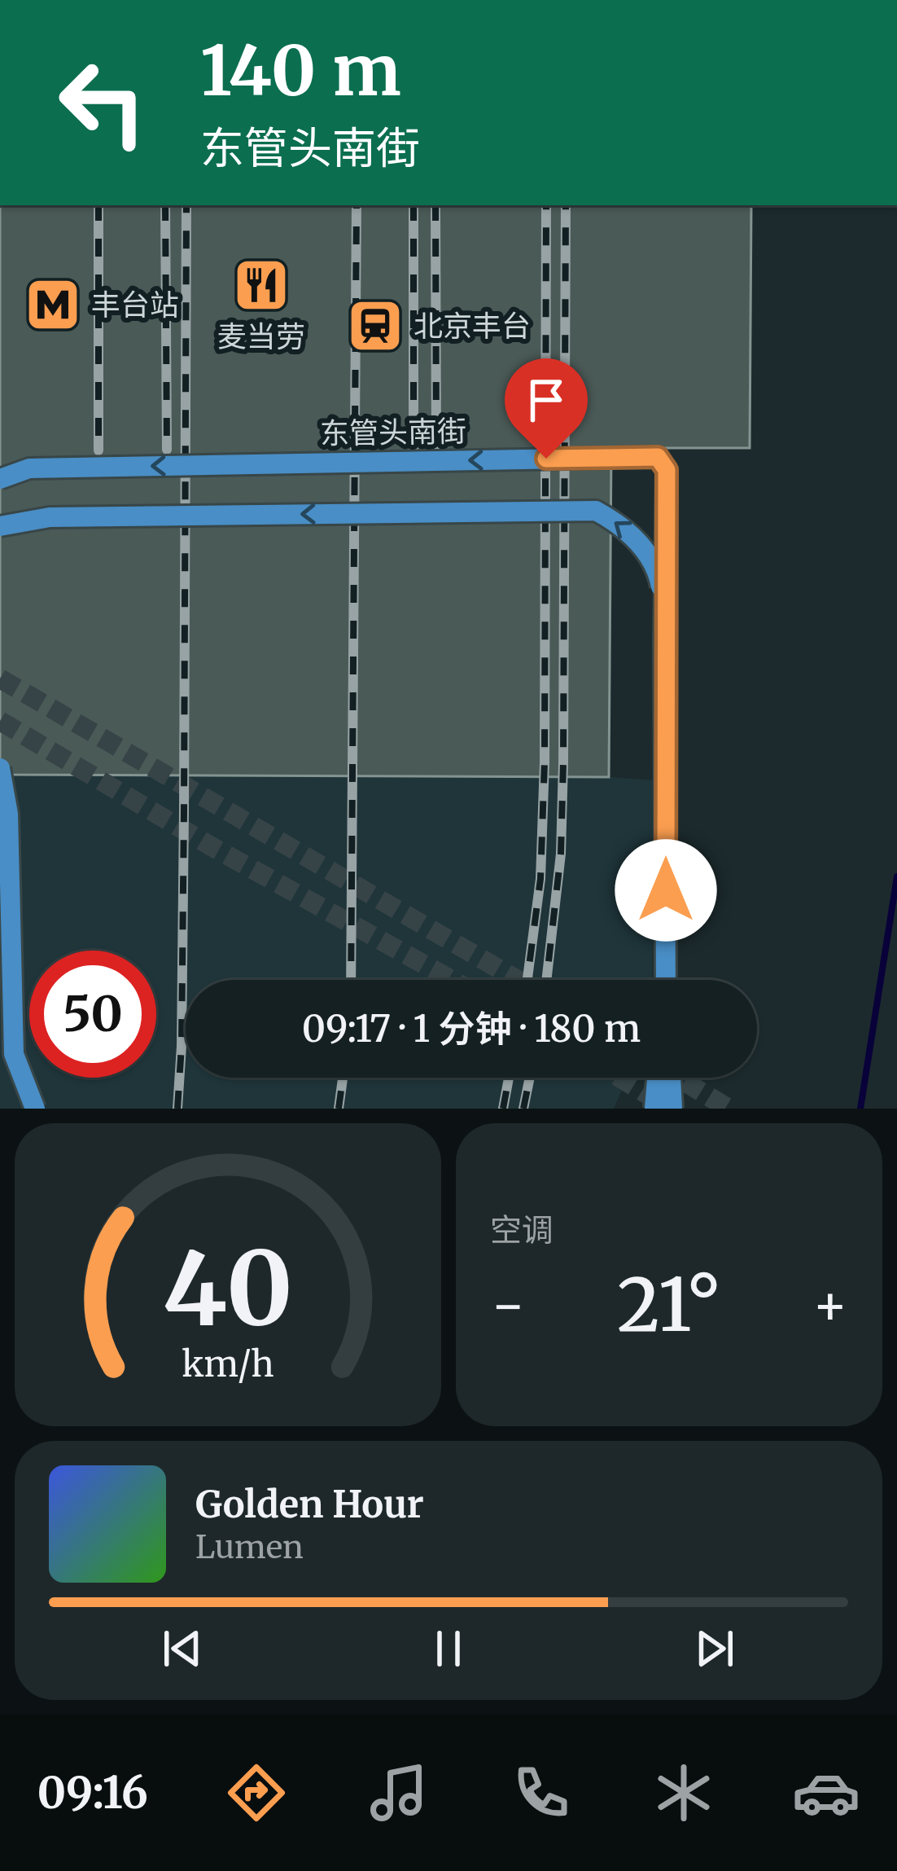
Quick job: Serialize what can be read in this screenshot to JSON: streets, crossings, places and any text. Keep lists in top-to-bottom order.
{
  "streets": {
    "main road": ["东管头南街"]
  },
  "one_way": ["东管头南街"],
  "places": {
    "restaurant": ["麦当劳"],
    "metro station": ["丰台站"],
    "station": ["北京丰台"]
  },
  "page": {
    "turn": ["140 m", "东管头南街"],
    "limit": "50",
    "trip": "09:17 · 1 分钟 · 180 m",
    "tile": "空调",
    "heat": ["−", "21°", "+"],
    "song": ["Golden Hour", "Lumen"],
    "tabs": "09:16",
    "gauge": ["40", "km/h"]
  }
}
